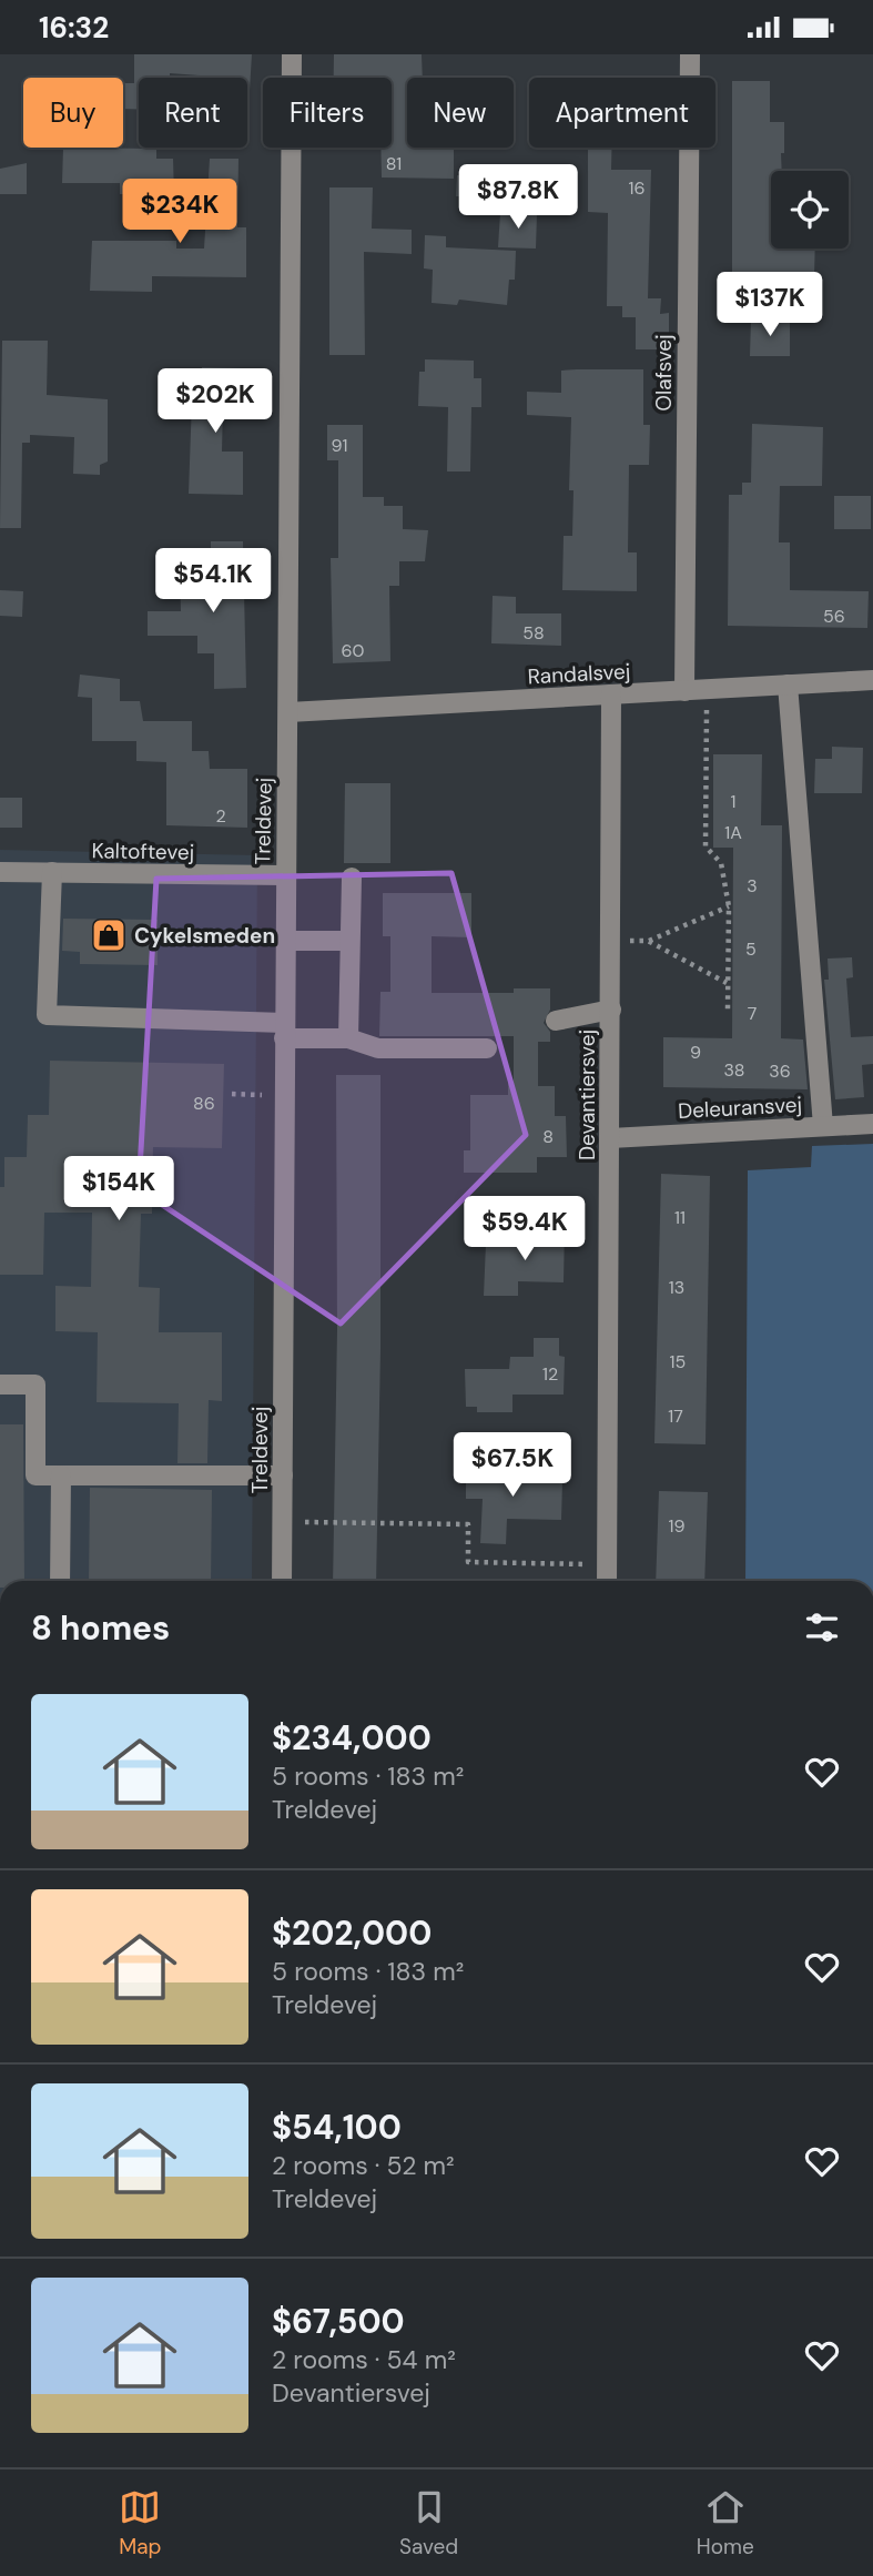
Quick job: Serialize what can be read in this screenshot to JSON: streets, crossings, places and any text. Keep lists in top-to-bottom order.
{
  "streets": {
    "street": [
      "Olafsvej",
      "Randalsvej",
      "Treldevej",
      "Kaltoftevej",
      "Devantiersvej",
      "Deleuransvej"
    ]
  },
  "crossings": [
    ["Olafsvej", "Randalsvej"],
    ["Randalsvej", "Treldevej"],
    ["Randalsvej", "Devantiersvej"],
    ["Treldevej", "Kaltoftevej"],
    ["Devantiersvej", "Deleuransvej"]
  ],
  "places": {
    "shop": ["Cykelsmeden"]
  },
  "house_numbers": [
    "81",
    "16",
    "91",
    "56",
    "58",
    "60",
    "1",
    "2",
    "1A",
    "3",
    "5",
    "7",
    "9",
    "38",
    "36",
    "86",
    "8",
    "11",
    "13",
    "15",
    "12",
    "17",
    "19"
  ],
  "page": {
    "status": "16:32",
    "chip": [
      "Buy",
      "Rent",
      "Filters",
      "New",
      "Apartment"
    ],
    "price": [
      "$87.8K",
      "$234K",
      "$137K",
      "$202K",
      "$54.1K",
      "$154K",
      "$59.4K",
      "$67.5K"
    ],
    "heading": "8 homes",
    "list": [
      {
        "name": "$234,000",
        "note": "5 rooms · 183 m² · Treldevej"
      },
      {
        "name": "$202,000",
        "note": "5 rooms · 183 m² · Treldevej"
      },
      {
        "name": "$54,100",
        "note": "2 rooms · 52 m² · Treldevej"
      },
      {
        "name": "$67,500",
        "note": "2 rooms · 54 m² · Devantiersvej"
      }
    ],
    "tabs": ["Map", "Saved", "Home"]
  }
}
